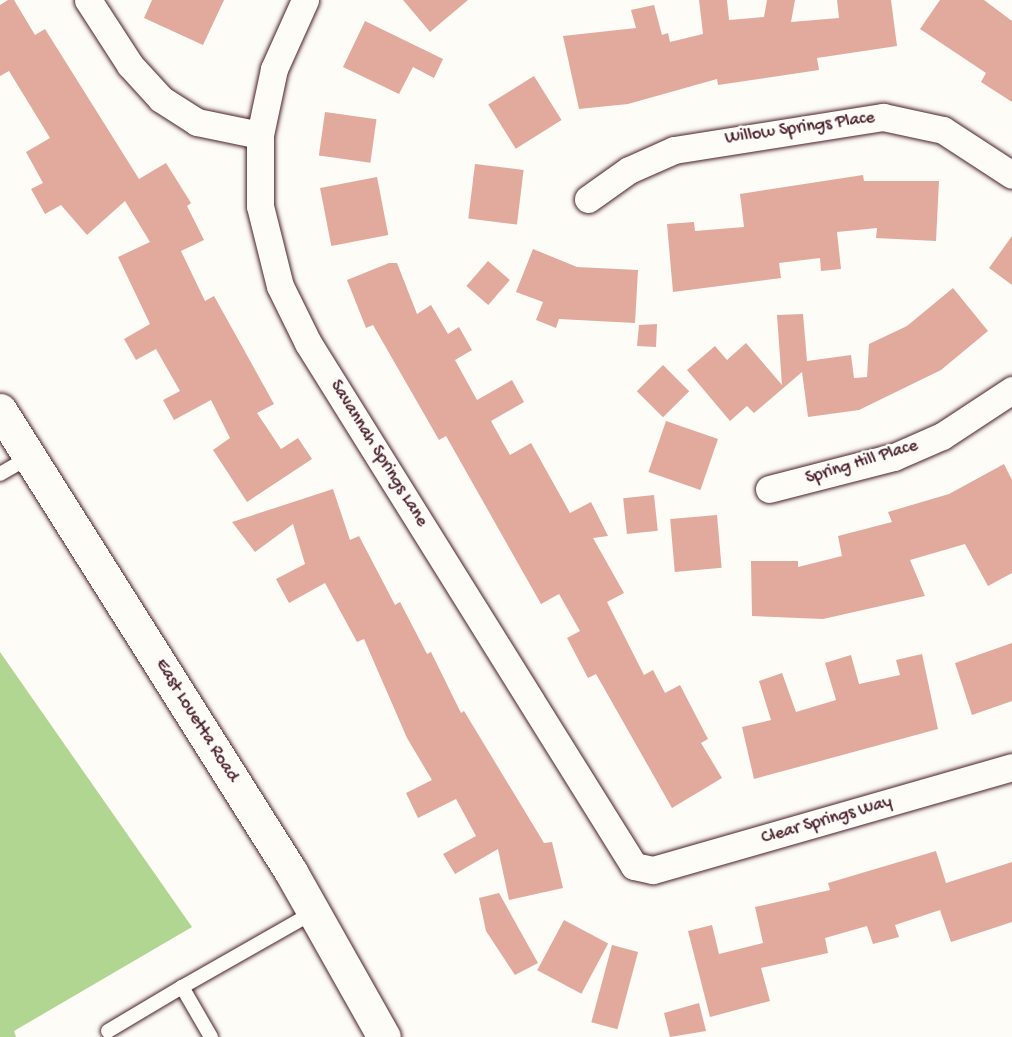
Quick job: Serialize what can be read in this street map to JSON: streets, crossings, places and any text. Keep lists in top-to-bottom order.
{
  "streets": {
    "main road": ["East Louetta Road"],
    "street": [
      "Willow Springs Place",
      "Savannah Springs Lane",
      "Spring Hill Place",
      "Clear Springs Way"
    ]
  },
  "crossings": [
    ["Savannah Springs Lane", "Clear Springs Way"]
  ]
}
